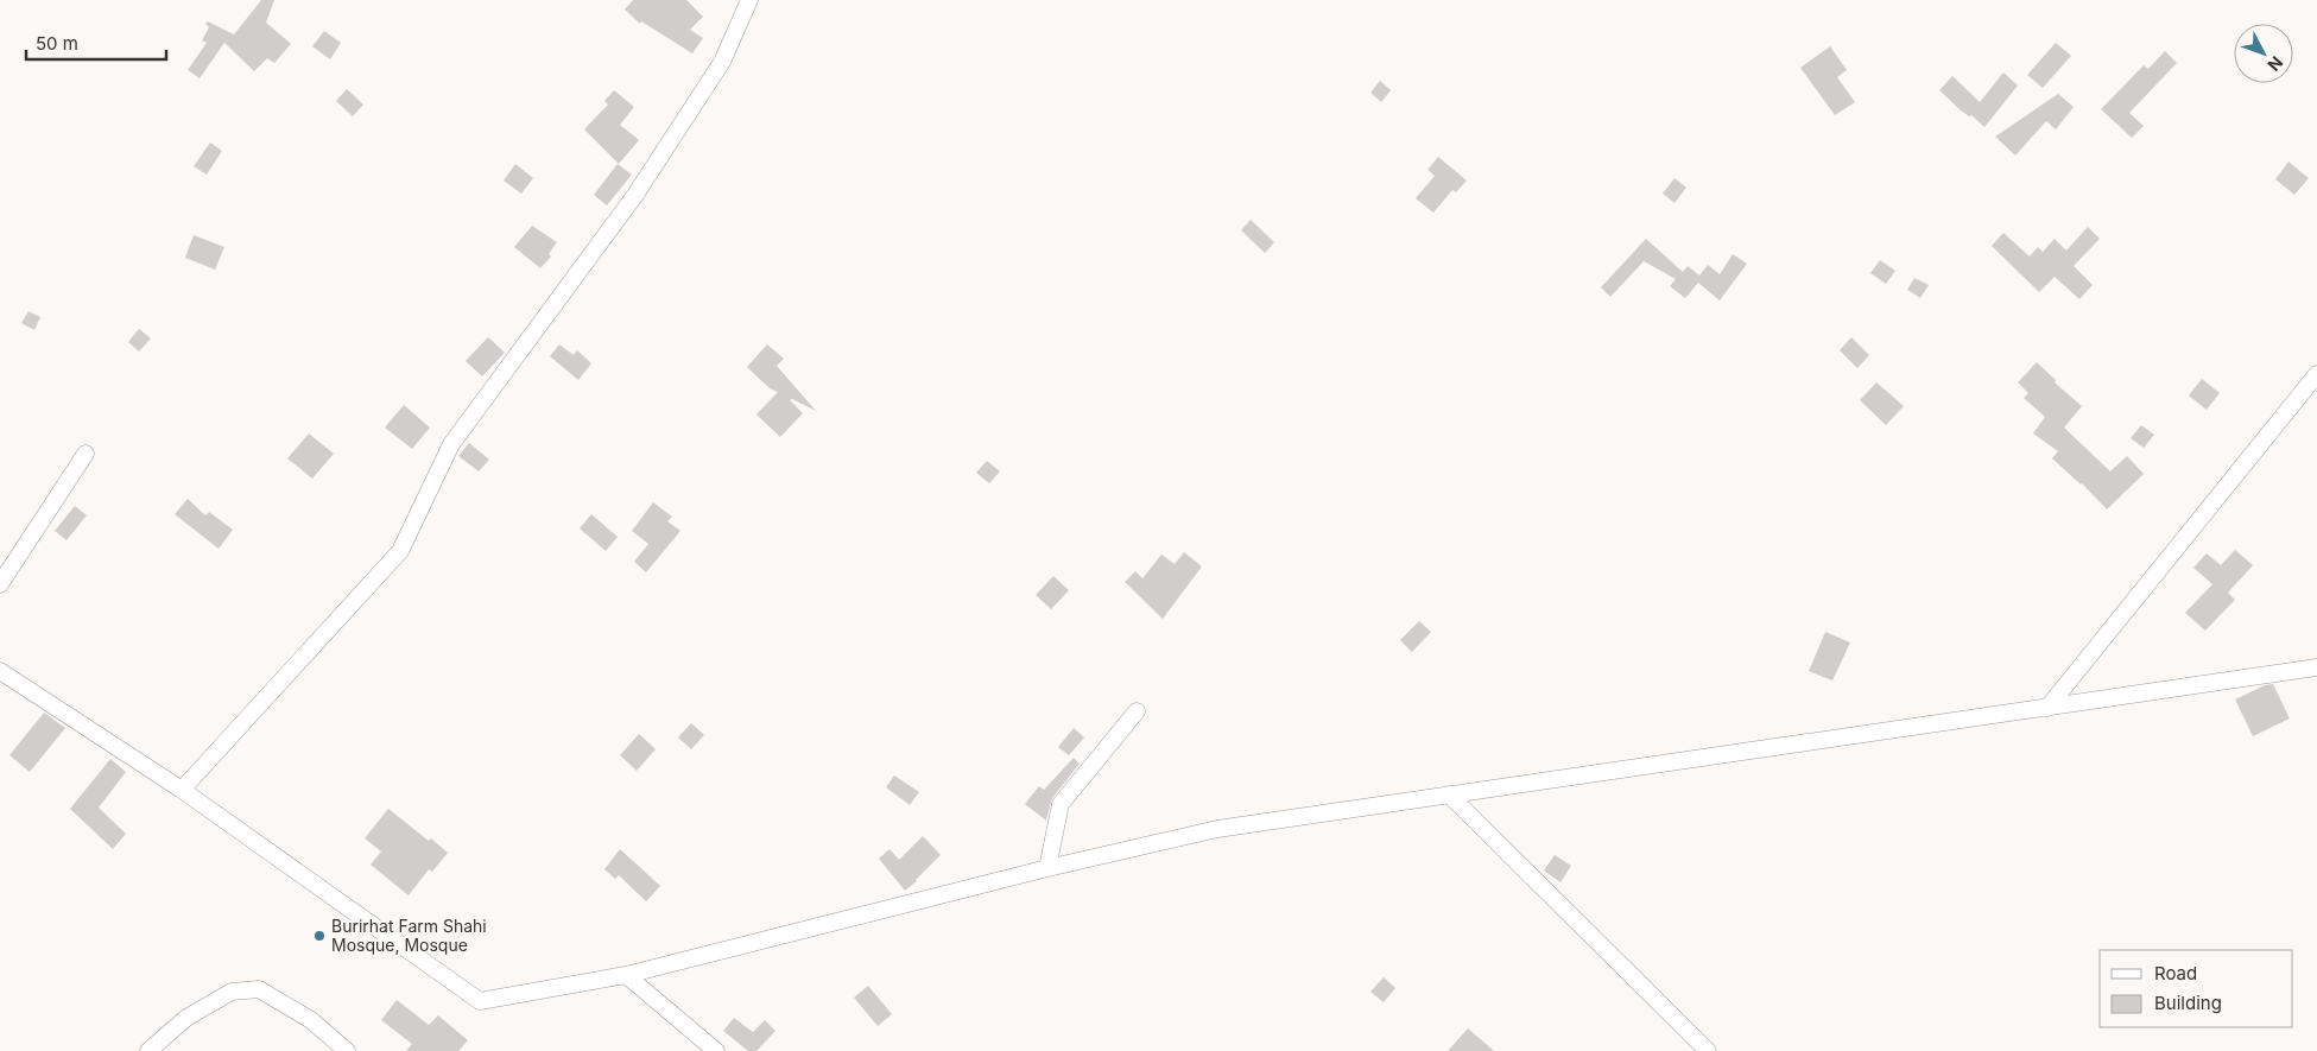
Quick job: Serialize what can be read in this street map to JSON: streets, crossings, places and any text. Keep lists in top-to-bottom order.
{
  "places": ["Burirhat Farm Shahi Mosque, Mosque"],
  "legend": ["Road", "Building"],
  "scale_bar": "50 m",
  "north": "bottom right"
}
